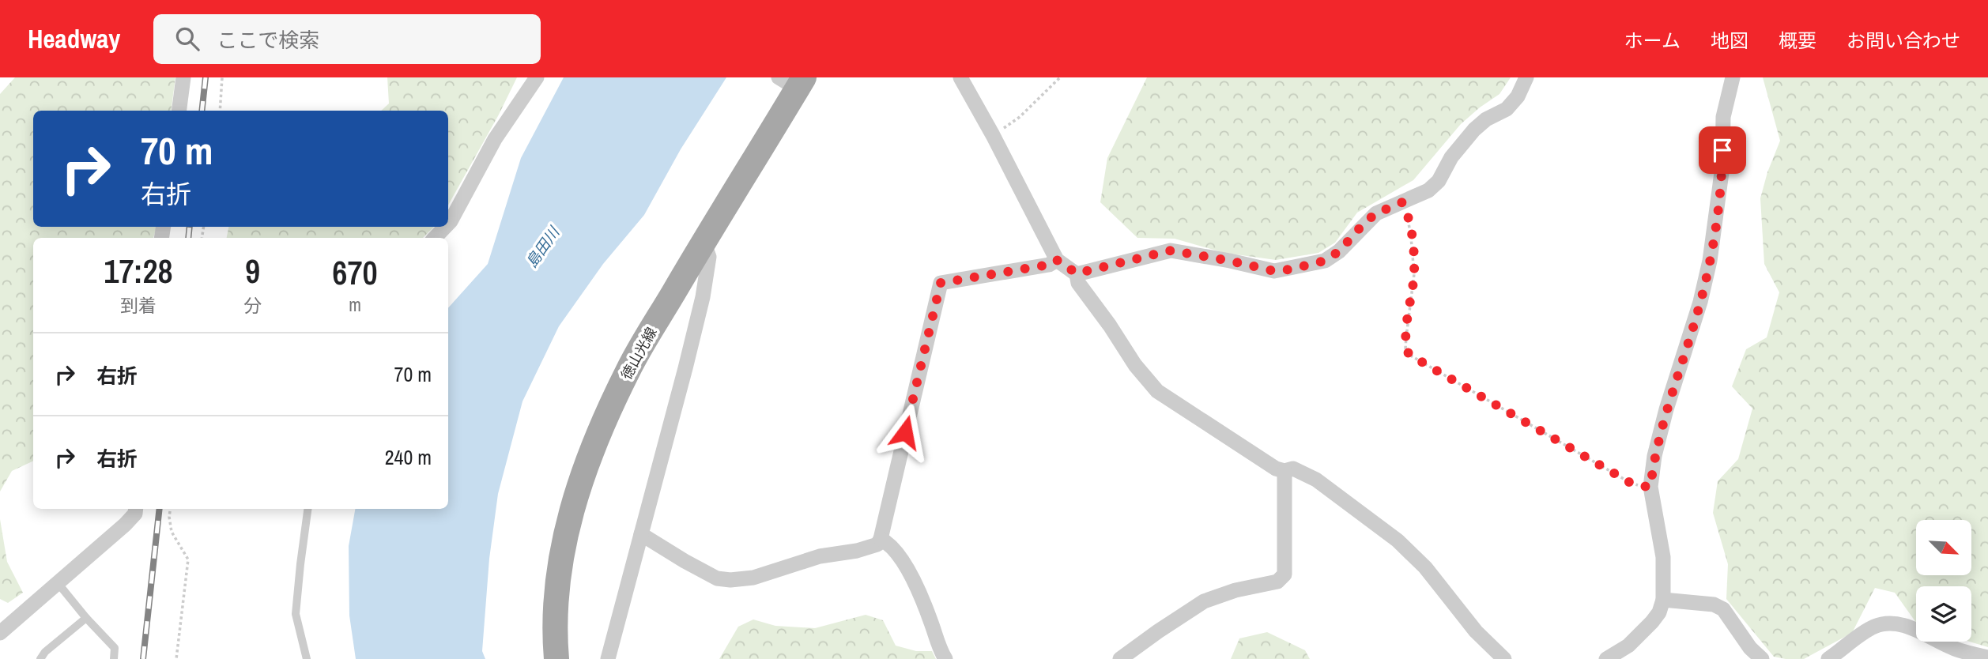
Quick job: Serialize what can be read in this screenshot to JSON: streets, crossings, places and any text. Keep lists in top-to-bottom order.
{
  "streets": {
    "main road": ["徳山光線"]
  },
  "water": ["島田川"],
  "north": "bottom right",
  "page": {
    "header": "Headway",
    "search": "ここで検索",
    "nav": [
      "ホーム",
      "地図",
      "概要",
      "お問い合わせ"
    ],
    "turn": ["70 m", "右折"],
    "eta": [
      "17:28",
      "到着",
      "9",
      "分",
      "670",
      "m"
    ],
    "list": [
      {
        "name": "右折",
        "value": "70 m"
      },
      {
        "name": "右折",
        "value": "240 m"
      }
    ]
  }
}
